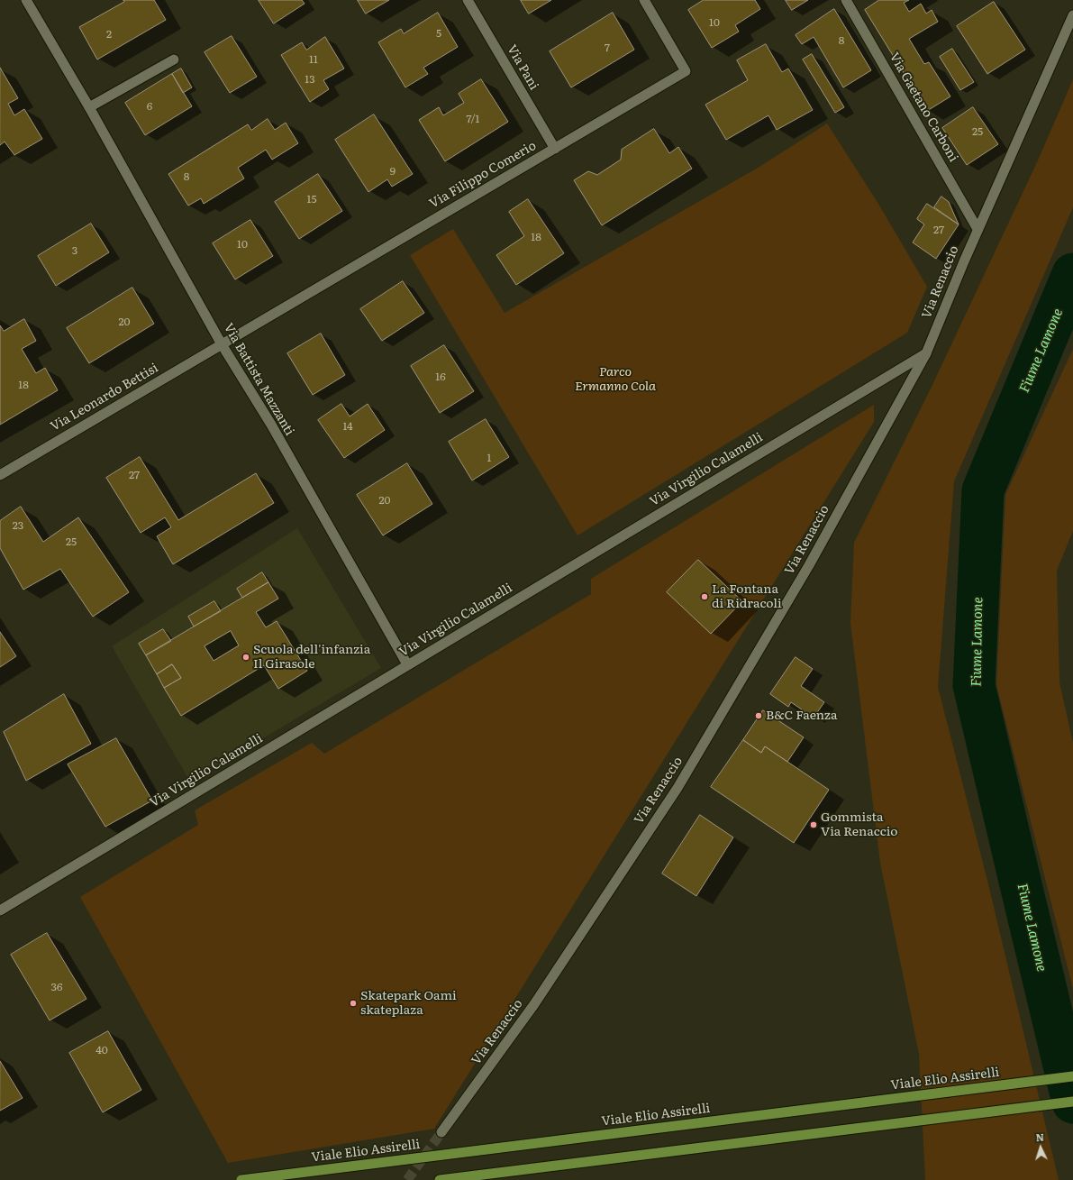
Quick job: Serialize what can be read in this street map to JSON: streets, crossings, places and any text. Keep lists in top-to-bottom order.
{
  "streets": {
    "main road": ["Viale Elio Assirelli"],
    "street": [
      "Via Pani",
      "Via Gaetano Carboni",
      "Via Filippo Comerio",
      "Via Renaccio",
      "Via Battista Mazzanti",
      "Via Leonardo Bettisi",
      "Via Virgilio Calamelli"
    ]
  },
  "crossings": [
    ["Via Pani", "Via Filippo Comerio"],
    ["Via Gaetano Carboni", "Via Renaccio"],
    ["Via Filippo Comerio", "Via Battista Mazzanti"],
    ["Via Filippo Comerio", "Via Leonardo Bettisi"],
    ["Via Renaccio", "Via Virgilio Calamelli"],
    ["Via Battista Mazzanti", "Via Leonardo Bettisi"],
    ["Via Battista Mazzanti", "Via Virgilio Calamelli"]
  ],
  "water": ["Fiume Lamone"],
  "parks": ["Parco Ermanno Cola"],
  "places": [
    "La Fontana di Ridracoli",
    "Scuola dell'infanzia Il Girasole",
    "B&C Faenza",
    "Gommista Via Renaccio",
    "Skatepark Oami skateplaza"
  ],
  "house_numbers": [
    "10",
    "5",
    "2",
    "8",
    "7",
    "11",
    "13",
    "6",
    "7/1",
    "25",
    "9",
    "8",
    "15",
    "27",
    "18",
    "10",
    "3",
    "20",
    "16",
    "18",
    "14",
    "1",
    "27",
    "20",
    "23",
    "25",
    "36",
    "40"
  ],
  "north": "top"
}
